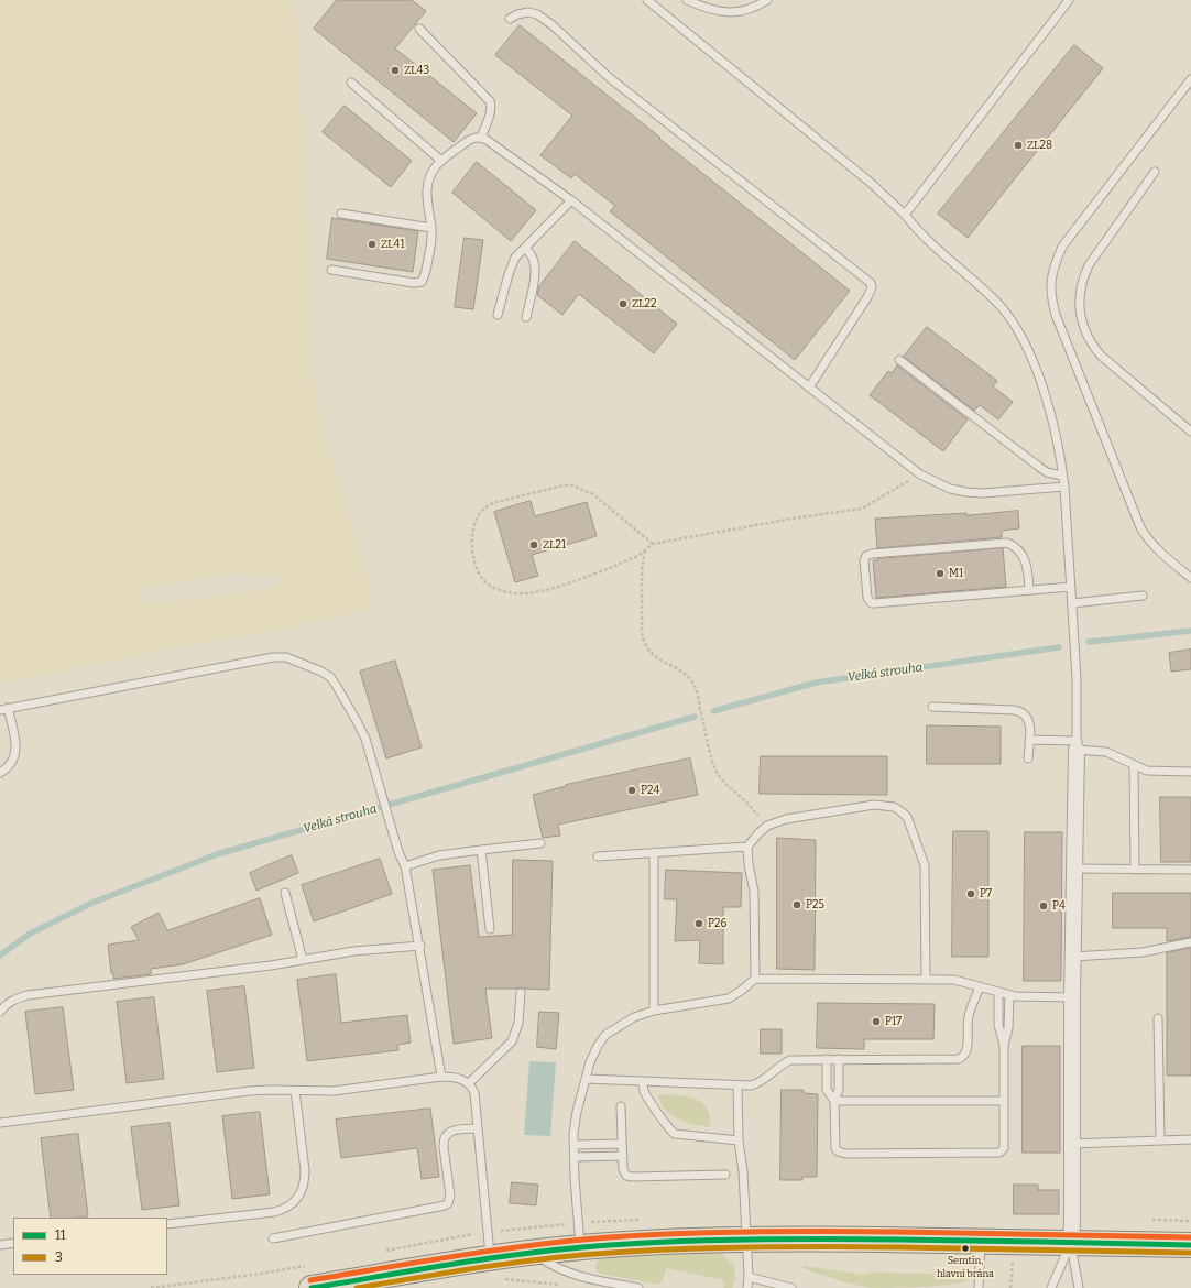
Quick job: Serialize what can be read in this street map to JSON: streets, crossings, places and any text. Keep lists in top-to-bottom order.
{
  "water": ["Velká strouha"],
  "places": [
    "ZL43",
    "ZL28",
    "ZL41",
    "ZL22",
    "ZL21",
    "M1",
    "P24",
    "P7",
    "P25",
    "P4",
    "P26",
    "P17",
    "Semtín, hlavní brána"
  ],
  "lines": ["transit line 11", "transit line 3"],
  "legend": ["11", "3"]
}
